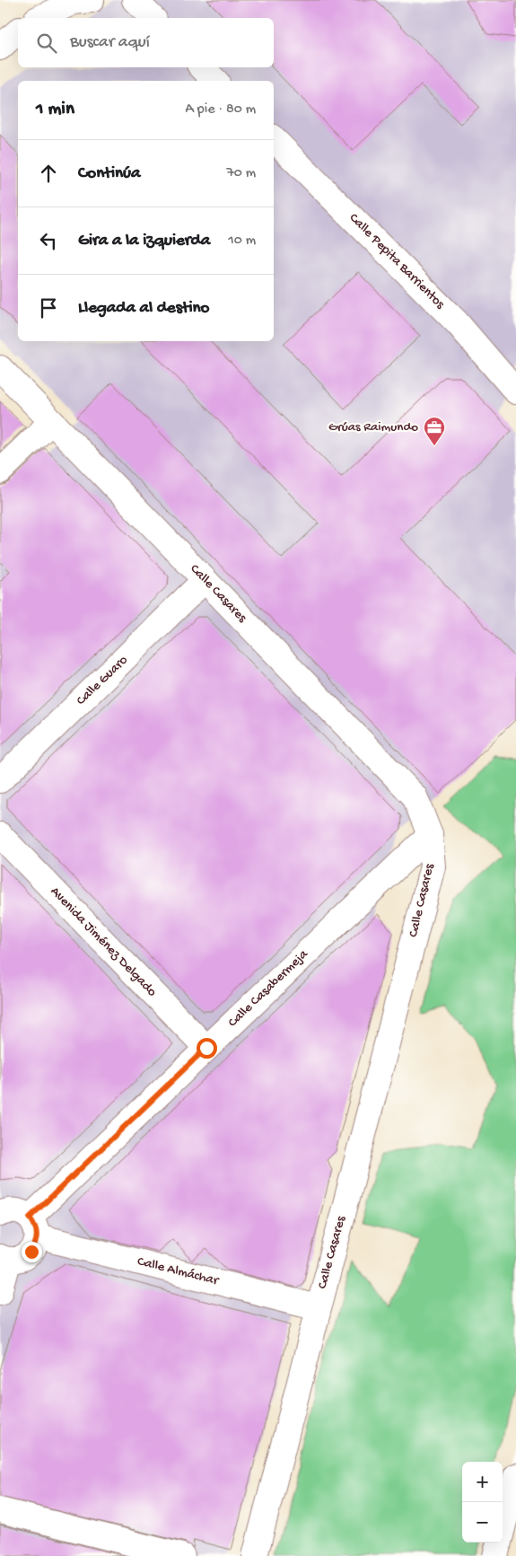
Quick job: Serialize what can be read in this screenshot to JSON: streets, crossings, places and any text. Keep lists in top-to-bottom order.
{
  "streets": {
    "main road": [
      "Calle Pepita Barrientos",
      "Calle Casares",
      "Calle Guaro",
      "Avenida Jiménez Delgado",
      "Calle Casabermeja",
      "Calle Almáchar"
    ]
  },
  "crossings": [
    ["Calle Casares", "Calle Guaro"],
    ["Calle Casares", "Calle Casabermeja"],
    ["Calle Casares", "Calle Almáchar"],
    ["Avenida Jiménez Delgado", "Calle Casabermeja"],
    ["Calle Casabermeja", "Calle Almáchar"]
  ],
  "places": {
    "office": ["Grúas Raimundo"]
  },
  "page": {
    "search": "Buscar aquí",
    "heading": ["1 min", "A pie · 80 m"],
    "list": [
      ["Continúa", "70 m"],
      ["Gira a la izquierda", "10 m"],
      "Llegada al destino"
    ],
    "map_buttons": ["+", "−"]
  }
}
